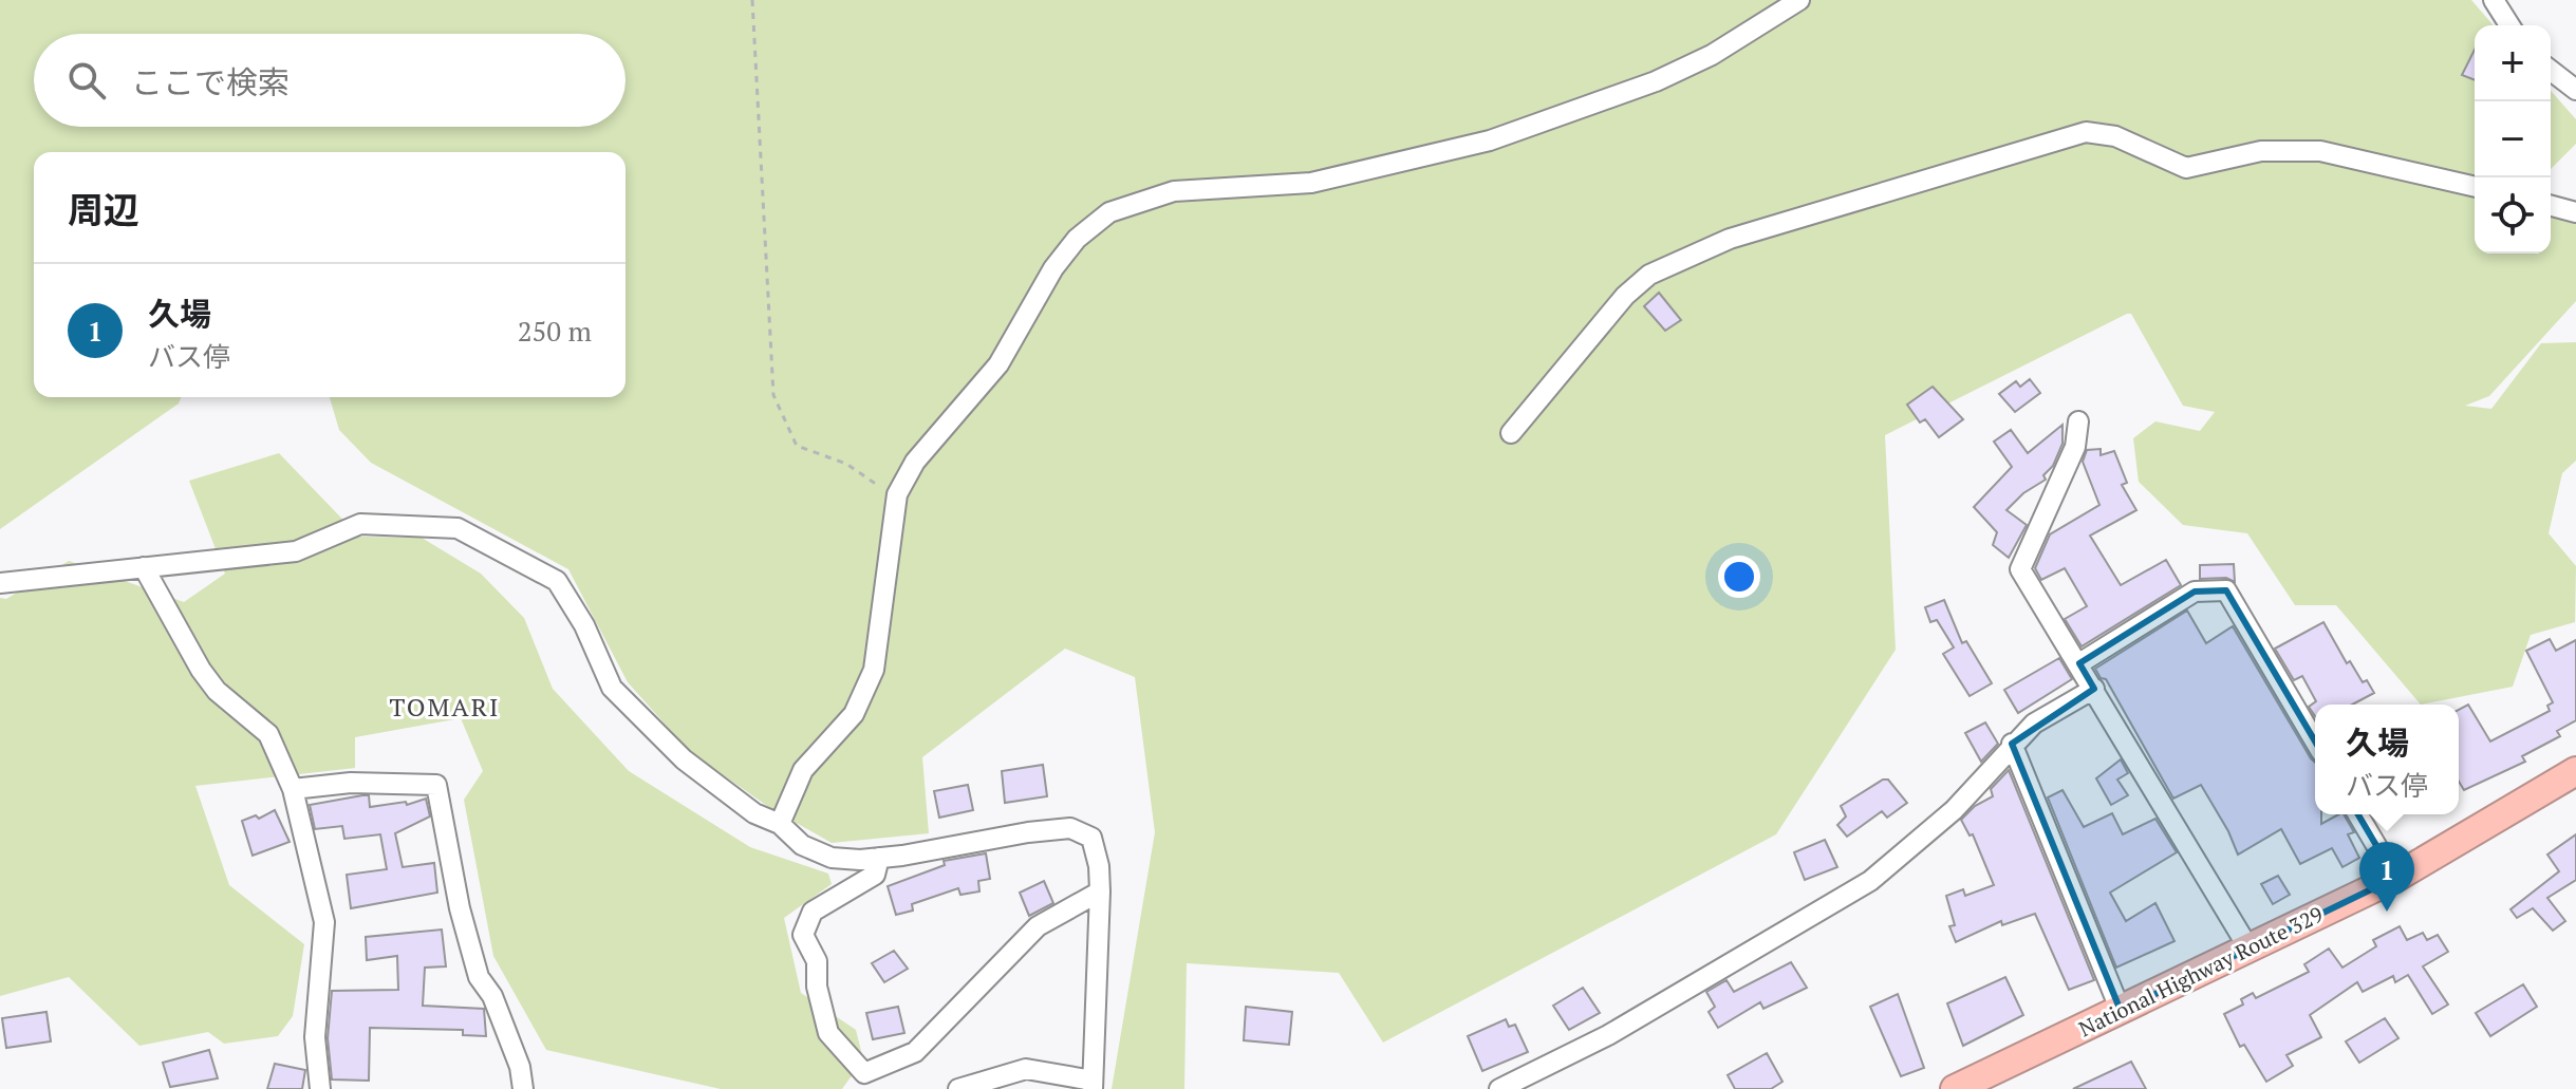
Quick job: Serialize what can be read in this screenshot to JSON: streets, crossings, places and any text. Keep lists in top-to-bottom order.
{
  "streets": {
    "highway": ["National Highway Route 329"]
  },
  "districts": ["TOMARI"],
  "page": {
    "map_buttons": ["+", "−"],
    "search": "ここで検索",
    "heading": "周辺",
    "list": [
      {
        "mark": "1",
        "name": "久場",
        "note": "バス停",
        "value": "250 m"
      }
    ],
    "popup": ["久場", "バス停"],
    "pins": "1"
  }
}
